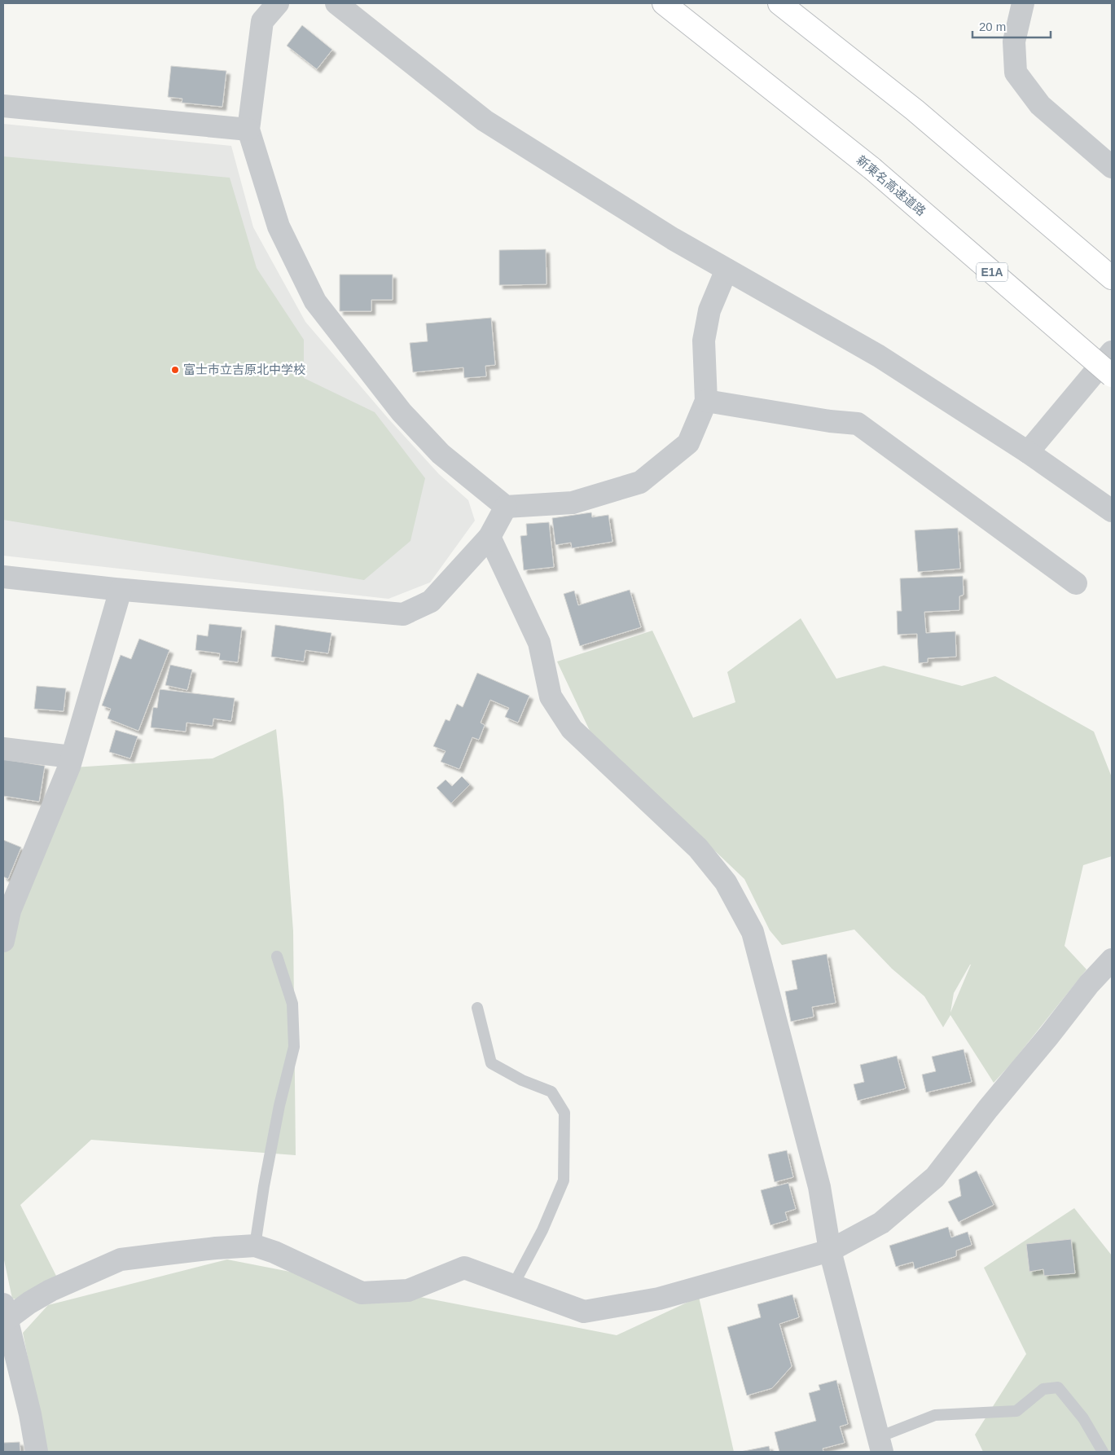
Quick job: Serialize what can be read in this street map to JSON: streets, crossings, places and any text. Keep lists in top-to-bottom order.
{
  "streets": {
    "highway": ["新東名高速道路", "E1A"]
  },
  "places": ["富士市立吉原北中学校"],
  "scale_bar": "20 m"
}
